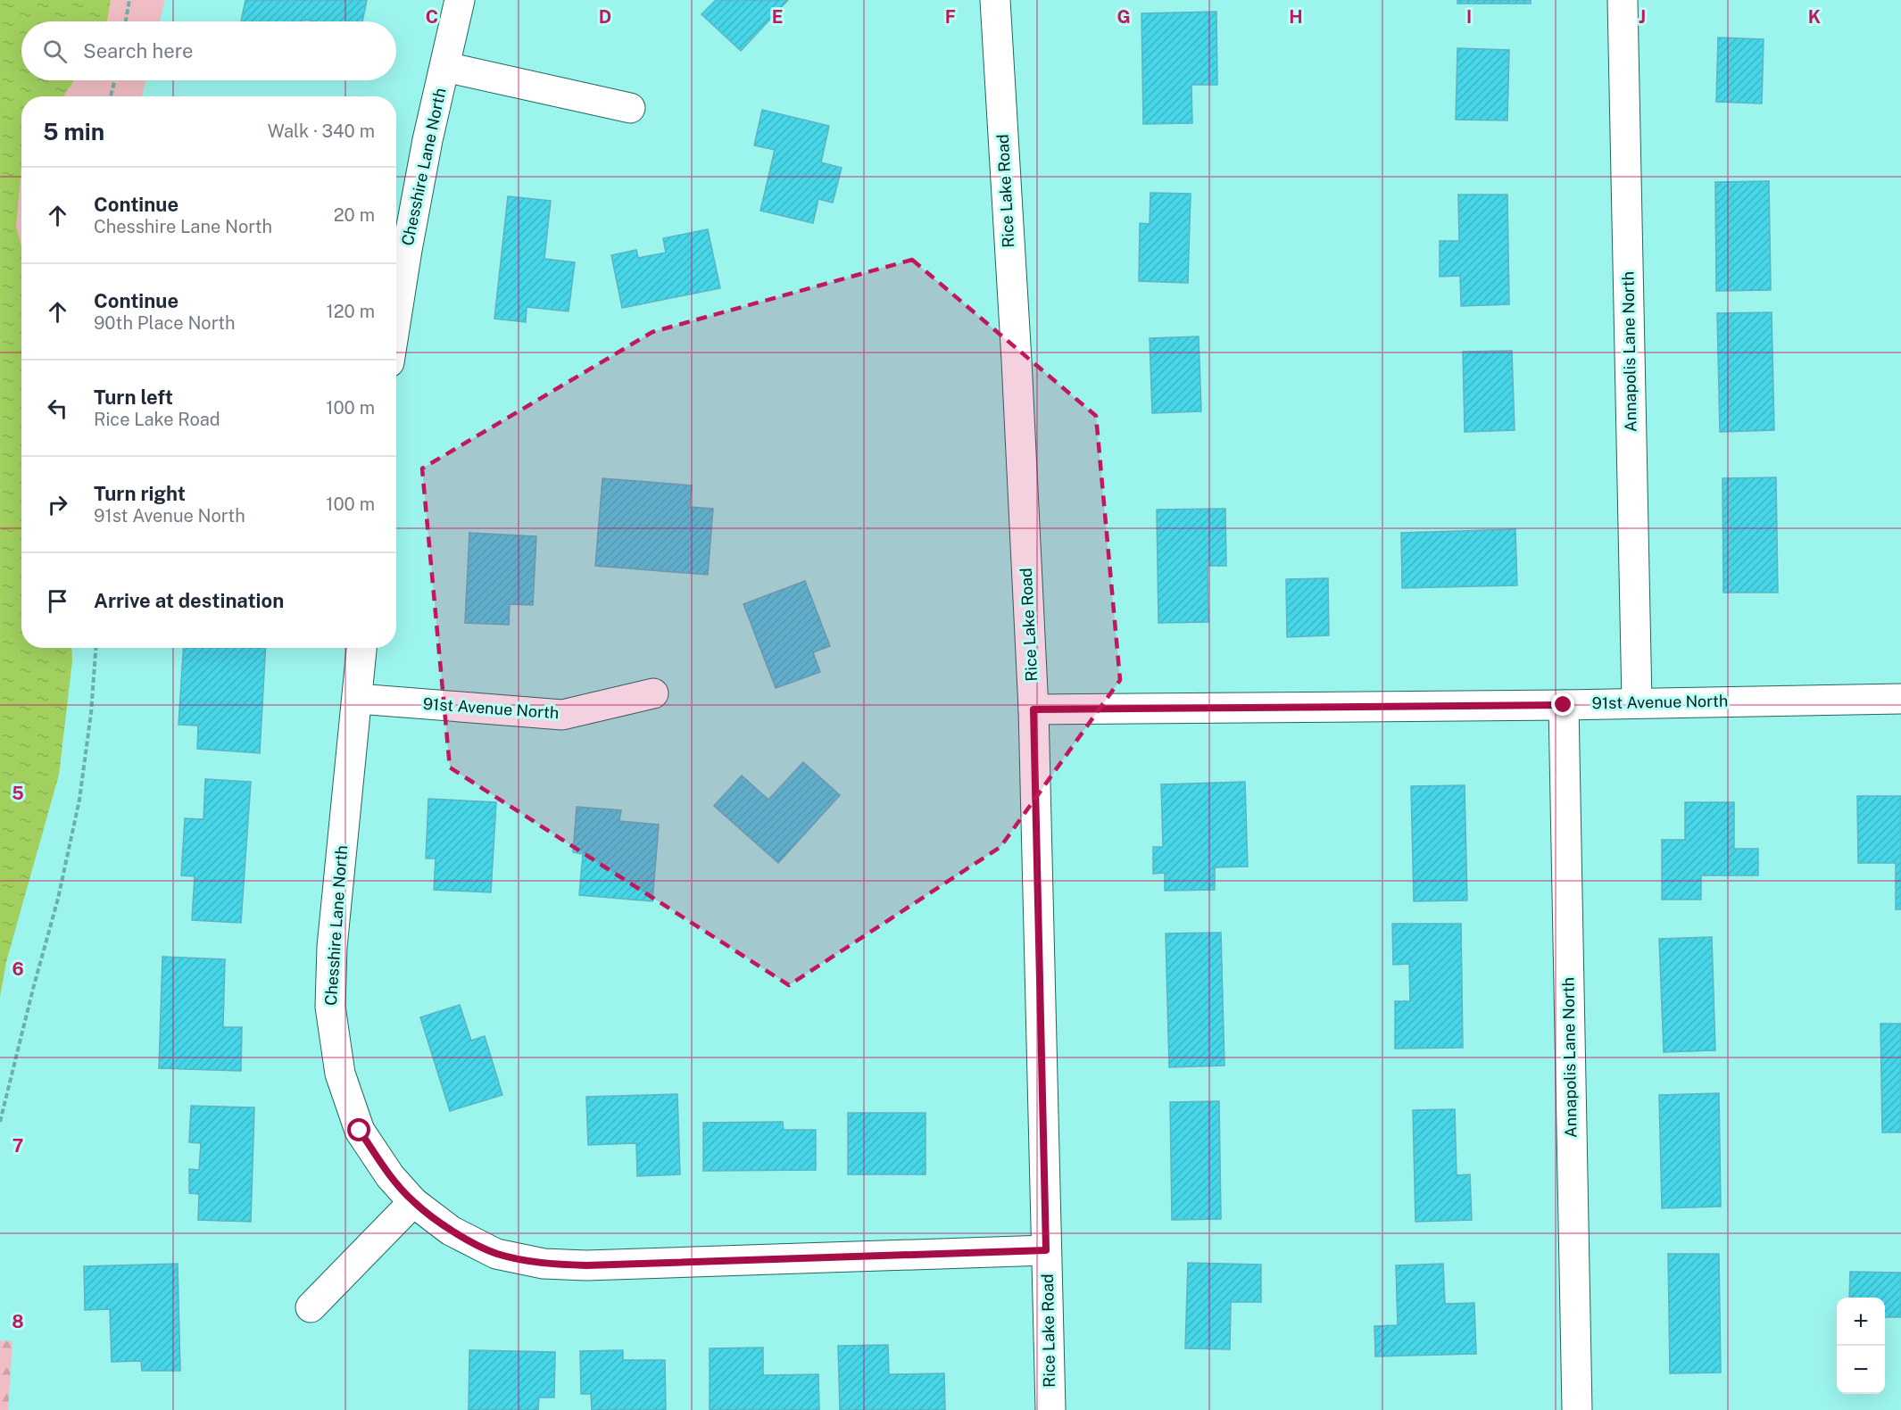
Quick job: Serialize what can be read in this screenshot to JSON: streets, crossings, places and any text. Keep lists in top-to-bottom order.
{
  "streets": {
    "street": [
      "Chesshire Lane North",
      "Rice Lake Road",
      "Annapolis Lane North",
      "91st Avenue North"
    ]
  },
  "crossings": [
    ["Chesshire Lane North", "Rice Lake Road"],
    ["Chesshire Lane North", "91st Avenue North"],
    ["Rice Lake Road", "91st Avenue North"],
    ["Annapolis Lane North", "91st Avenue North"]
  ],
  "page": {
    "search": "Search here",
    "heading": ["5 min", "Walk · 340 m"],
    "list": [
      ["Continue", "Chesshire Lane North", "20 m"],
      ["Continue", "90th Place North", "120 m"],
      ["Turn left", "Rice Lake Road", "100 m"],
      ["Turn right", "91st Avenue North", "100 m"],
      "Arrive at destination"
    ],
    "map_buttons": ["+", "−"]
  },
  "grid": {
    "columns": [
      "C",
      "D",
      "E",
      "F",
      "G",
      "H",
      "I",
      "J",
      "K"
    ],
    "rows": [
      "5",
      "6",
      "7",
      "8"
    ]
  }
}
